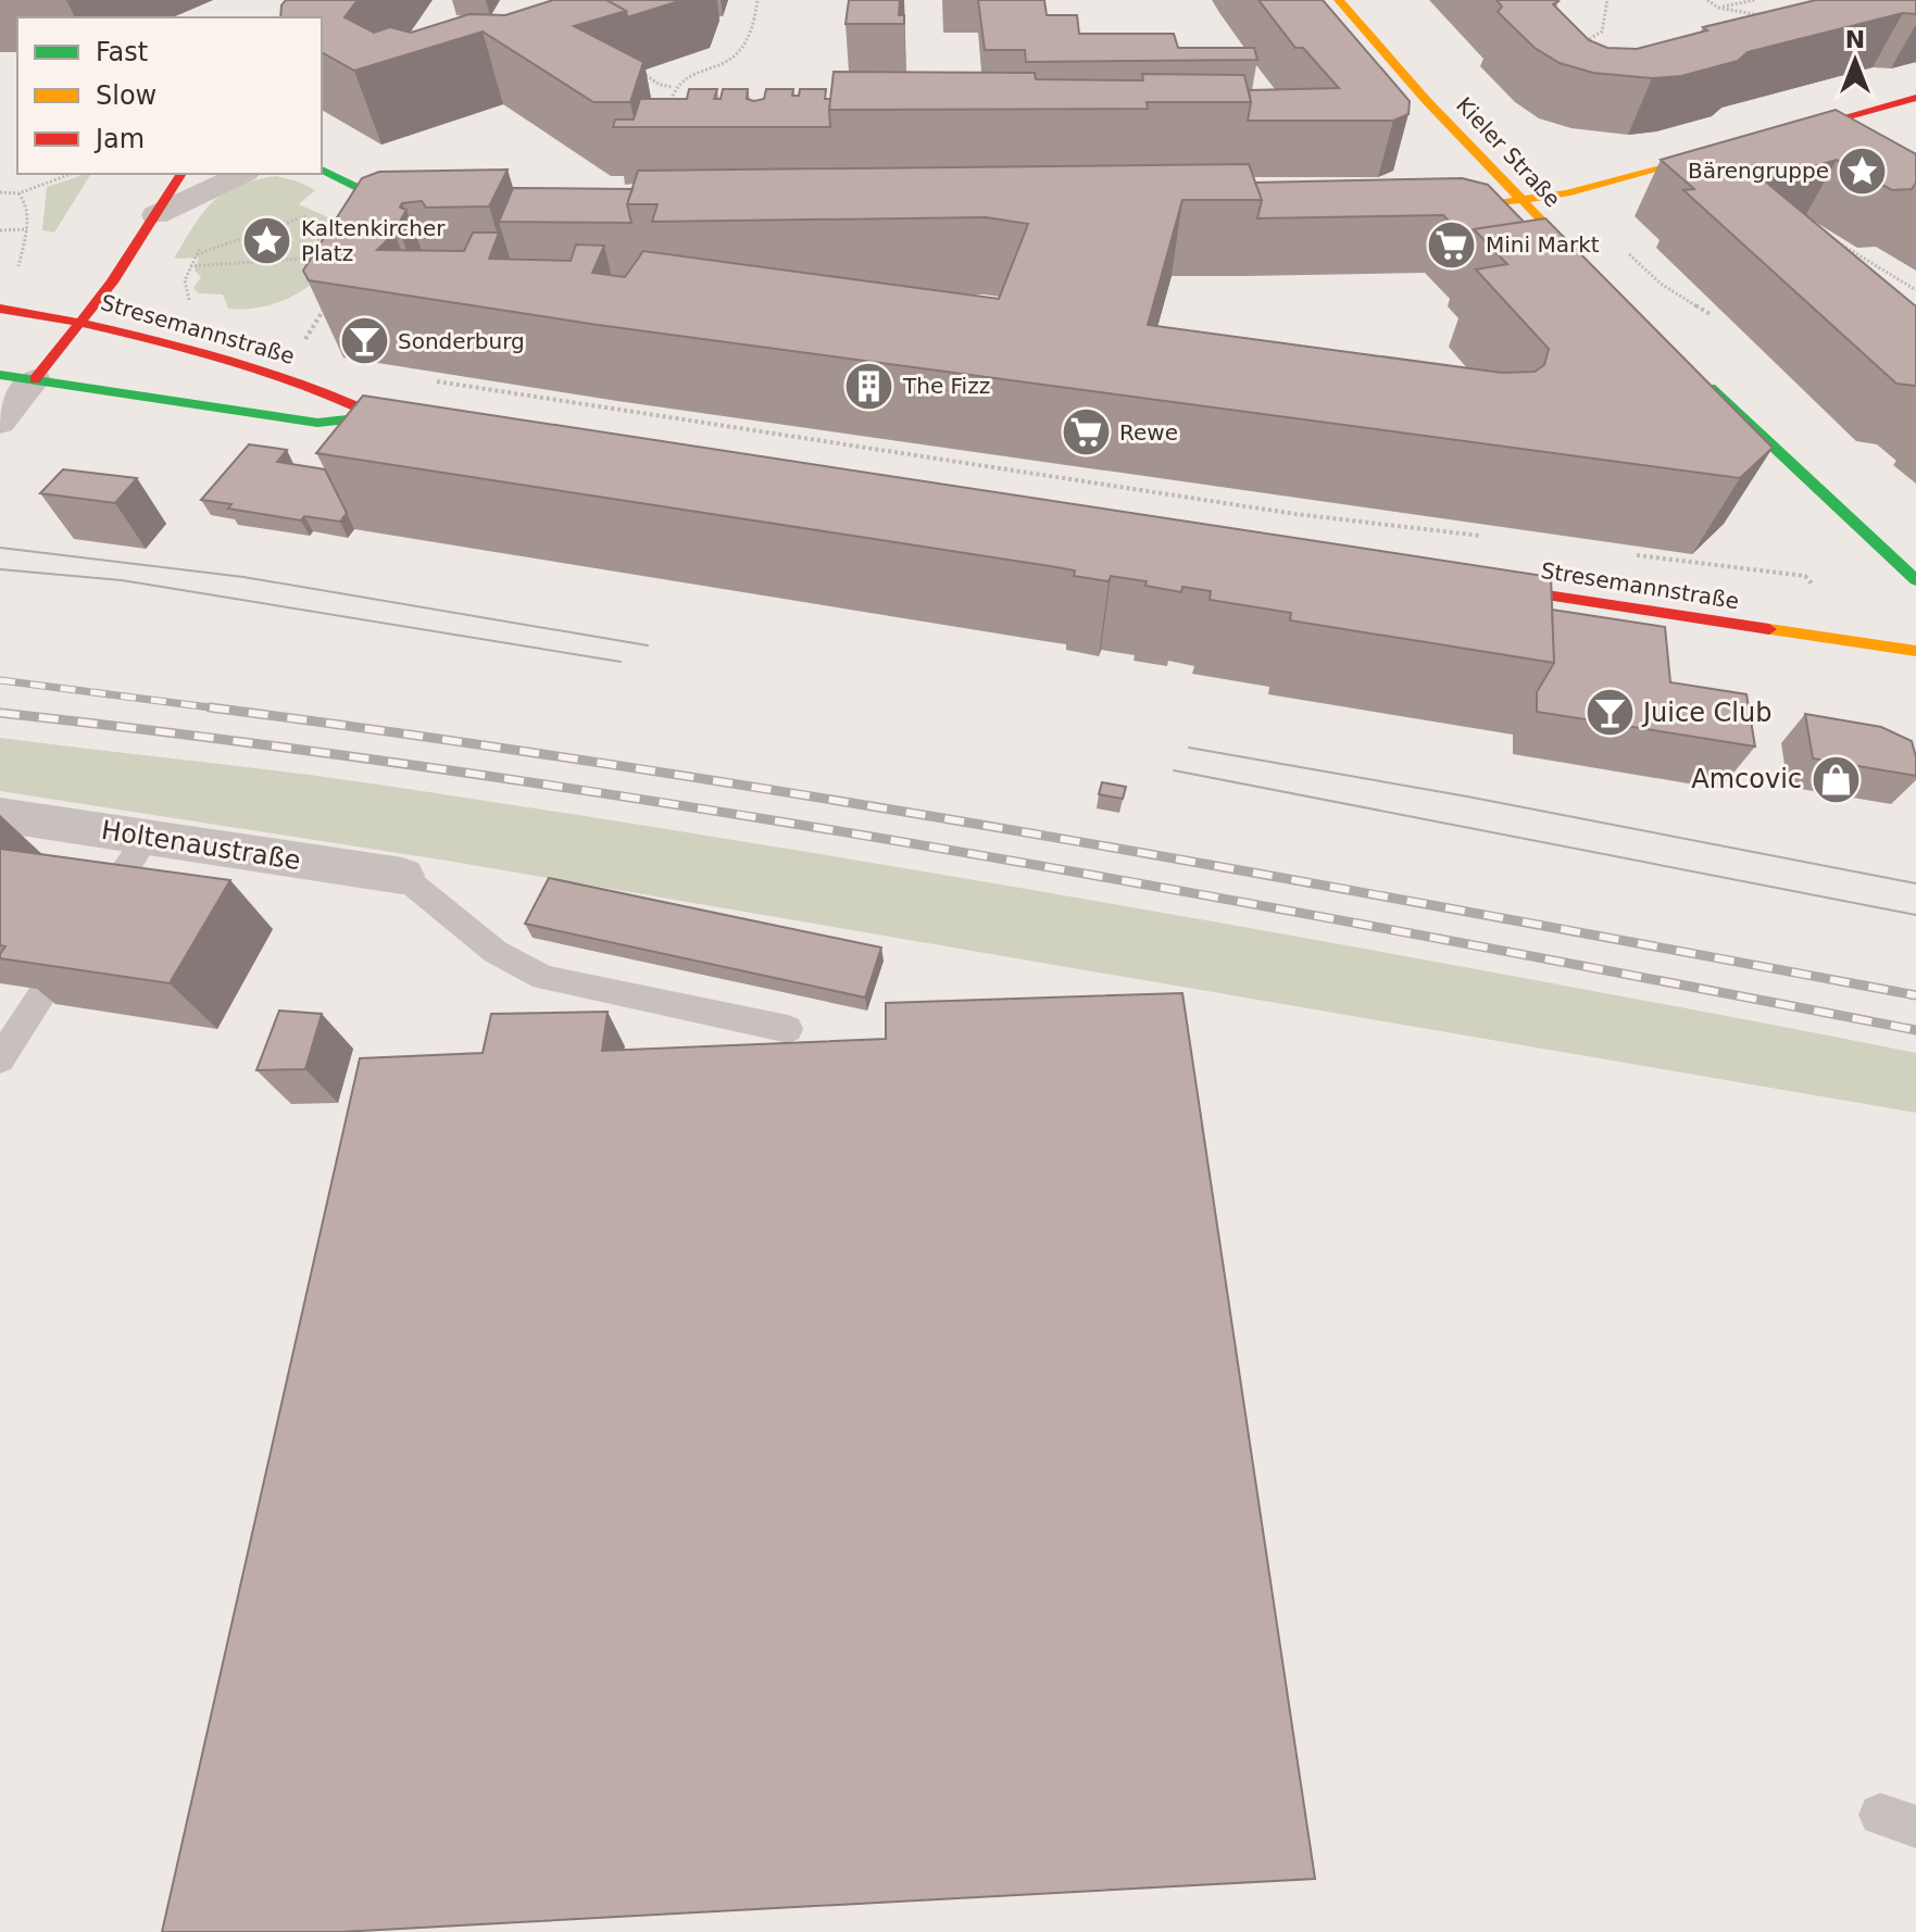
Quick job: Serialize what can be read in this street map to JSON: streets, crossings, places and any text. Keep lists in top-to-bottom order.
{
  "streets": {
    "main road": ["Kieler Straße", "Stresemannstraße"],
    "street": ["Holtenaustraße"]
  },
  "places": {
    "place": ["Bärengruppe", "Kaltenkircher Platz"],
    "supermarket": ["Mini Markt", "Rewe"],
    "bar": ["Sonderburg", "Juice Club"],
    "building": ["The Fizz"],
    "shop": ["Amcovic"]
  },
  "legend": ["Fast", "Slow", "Jam"],
  "north": "top"
}
